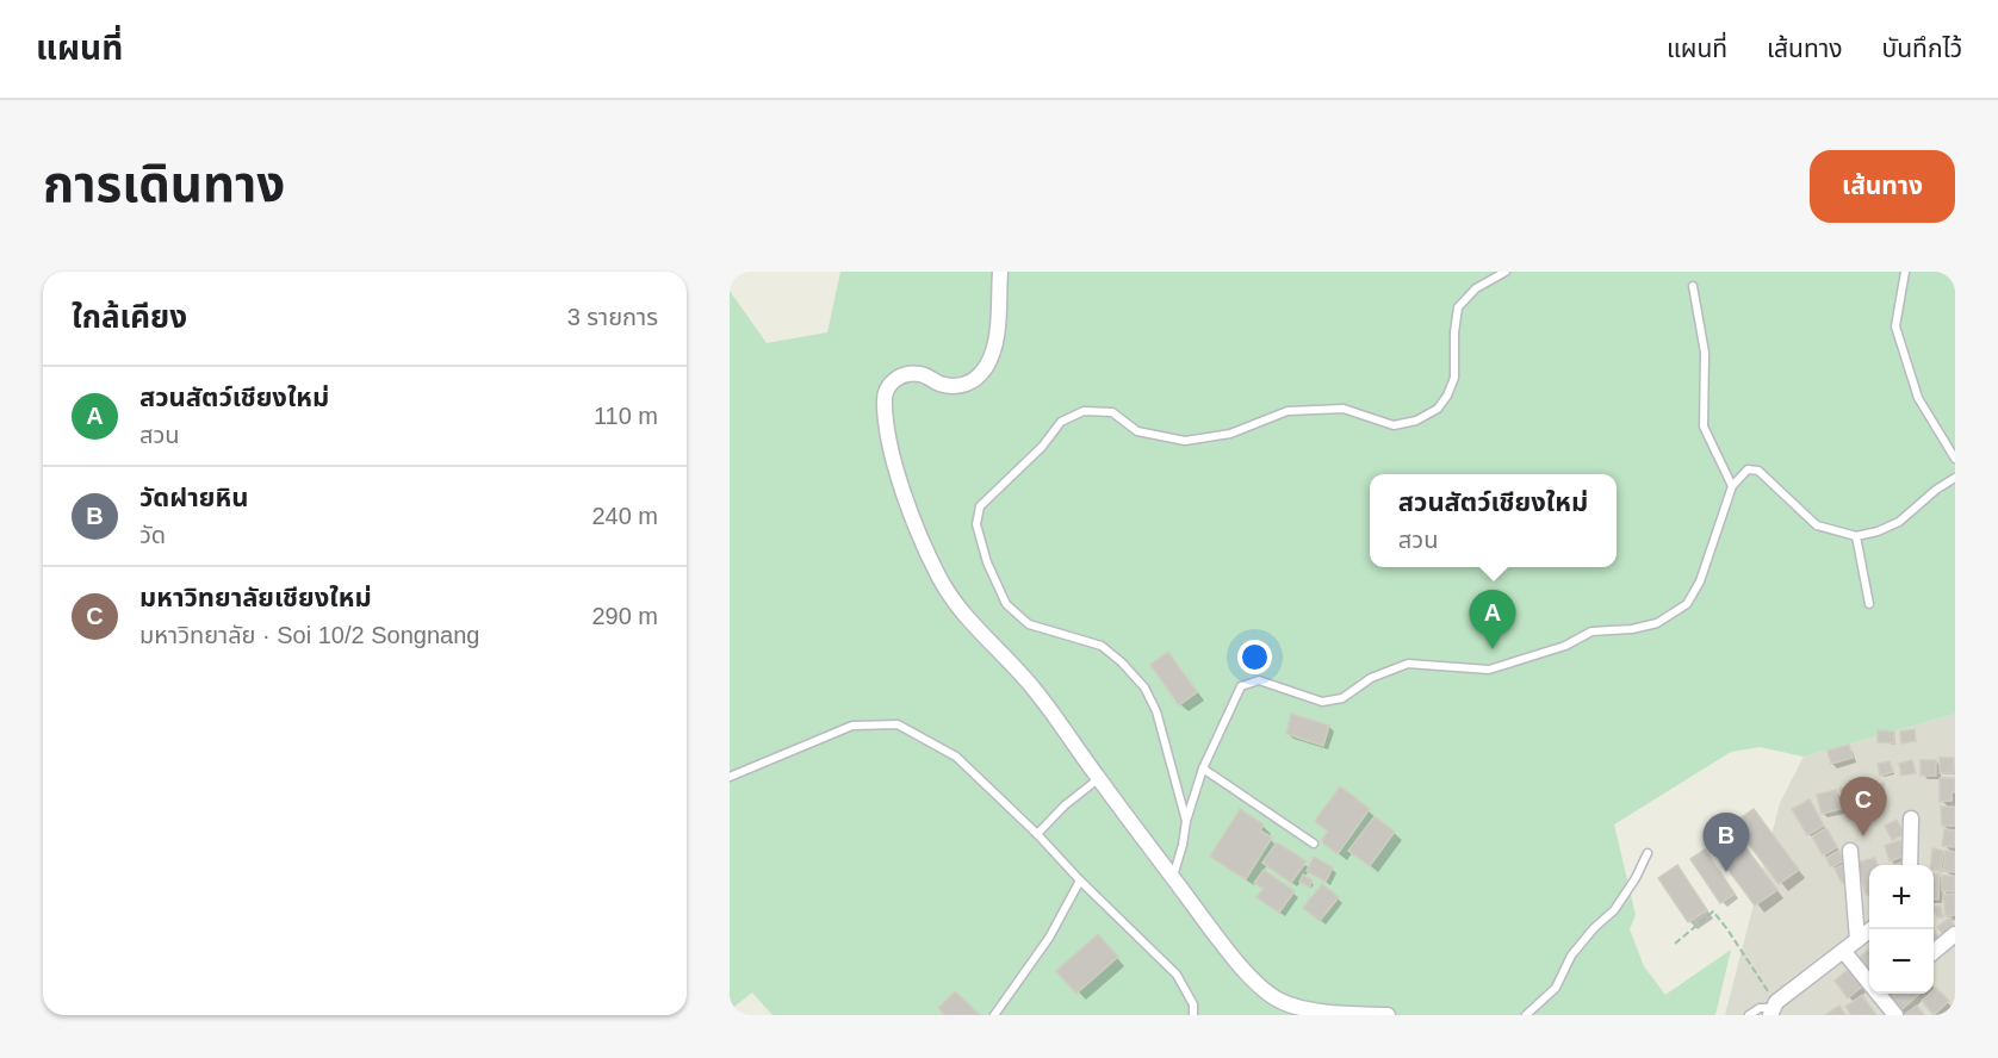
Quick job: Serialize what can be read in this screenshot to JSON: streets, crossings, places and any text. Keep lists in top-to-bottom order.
{
  "page": {
    "header": "แผนที่",
    "nav": ["แผนที่", "เส้นทาง", "บันทึกไว้"],
    "title": "การเดินทาง",
    "buttons": "เส้นทาง",
    "heading": ["ใกล้เคียง", "3 รายการ"],
    "list": [
      {
        "mark": "A",
        "name": "สวนสัตว์เชียงใหม่",
        "note": "สวน",
        "value": "110 m"
      },
      {
        "mark": "B",
        "name": "วัดฝายหิน",
        "note": "วัด",
        "value": "240 m"
      },
      {
        "mark": "C",
        "name": "มหาวิทยาลัยเชียงใหม่",
        "note": "มหาวิทยาลัย · Soi 10/2 Songnang",
        "value": "290 m"
      }
    ],
    "popup": ["สวนสัตว์เชียงใหม่", "สวน"],
    "pins": ["A", "C", "B"],
    "map_buttons": ["+", "−"]
  }
}
